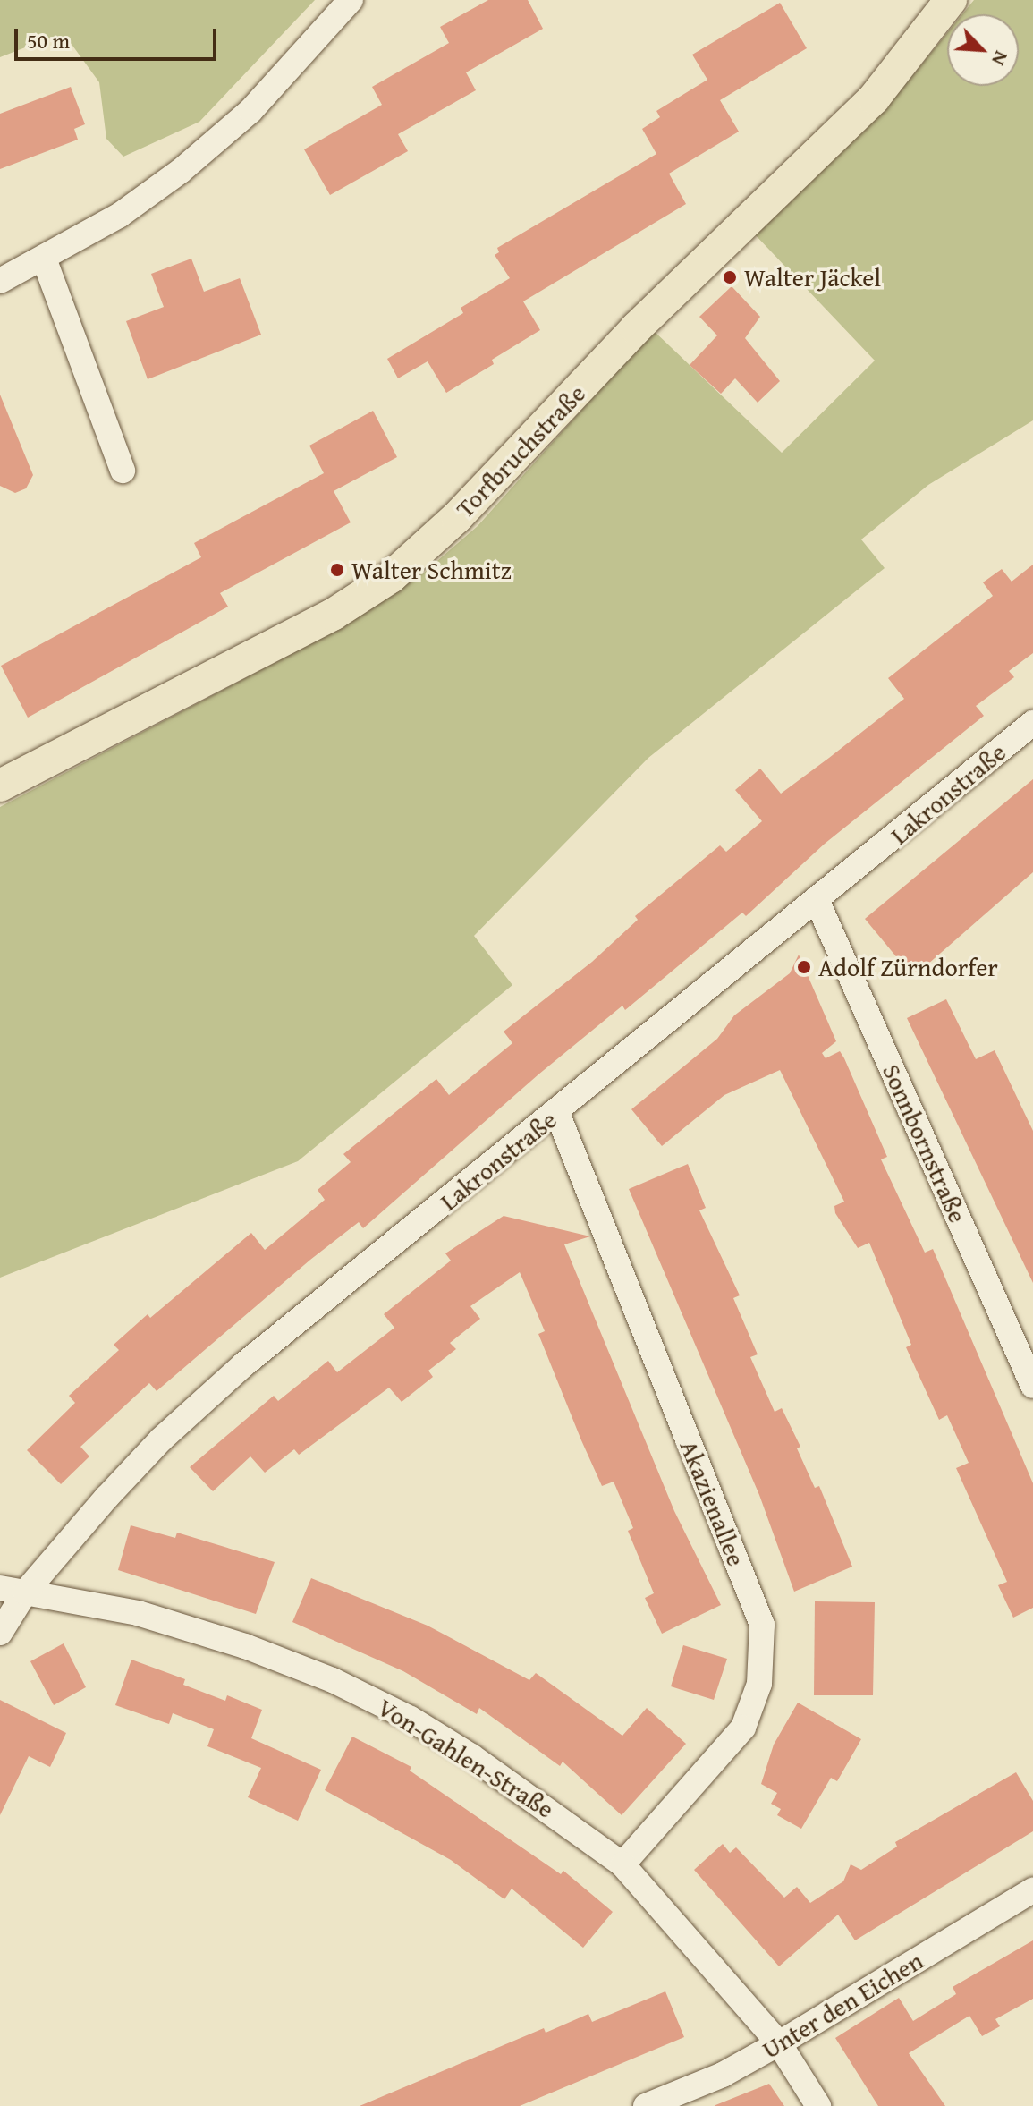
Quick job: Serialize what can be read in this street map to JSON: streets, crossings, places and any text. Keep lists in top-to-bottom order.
{
  "streets": {
    "main road": ["Torfbruchstraße"],
    "street": [
      "Lakronstraße",
      "Sonnbornstraße",
      "Akazienallee",
      "Von-Gahlen-Straße",
      "Unter den Eichen"
    ]
  },
  "crossings": [
    ["Lakronstraße", "Sonnbornstraße"],
    ["Lakronstraße", "Akazienallee"],
    ["Lakronstraße", "Von-Gahlen-Straße"],
    ["Akazienallee", "Von-Gahlen-Straße"],
    ["Von-Gahlen-Straße", "Unter den Eichen"]
  ],
  "places": ["Walter Jäckel", "Walter Schmitz", "Adolf Zürndorfer"],
  "scale_bar": "50 m",
  "north": "bottom right"
}
